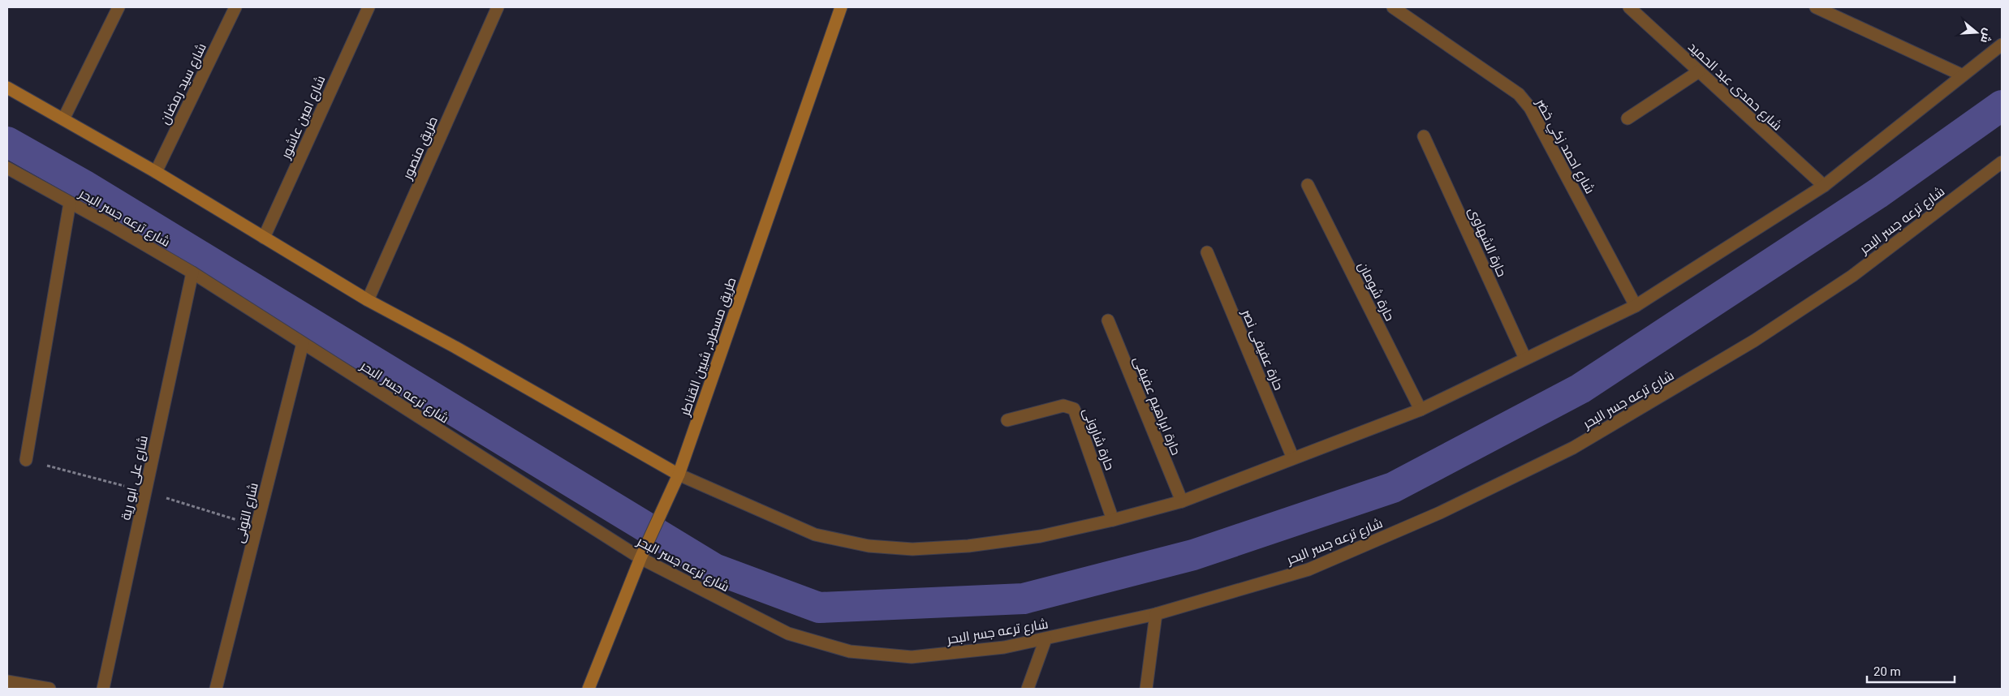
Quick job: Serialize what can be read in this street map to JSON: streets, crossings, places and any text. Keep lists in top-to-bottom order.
{
  "streets": {
    "street": [
      "شارع سيد رمضان",
      "شارع حمدى عبد الحميد",
      "شارع امين عاشور",
      "شارع احمد زكي خضر",
      "طريق منصور",
      "شارع ترعه جسر البحر",
      "حارة الشهاوى",
      "حارة شومان",
      "طريق مسطرد, شبين القناطر",
      "حارة عفيفى نصر",
      "حارة ابراهيم عفيفى",
      "حارة شارونى",
      "شارع على ابو رية",
      "شارع التونى"
    ]
  },
  "crossings": [
    ["شارع ترعه جسر البحر", "طريق مسطرد, شبين القناطر"],
    ["شارع ترعه جسر البحر", "شارع على ابو رية"],
    ["شارع ترعه جسر البحر", "شارع التونى"]
  ],
  "scale_bar": "20 m",
  "north": "right"
}
